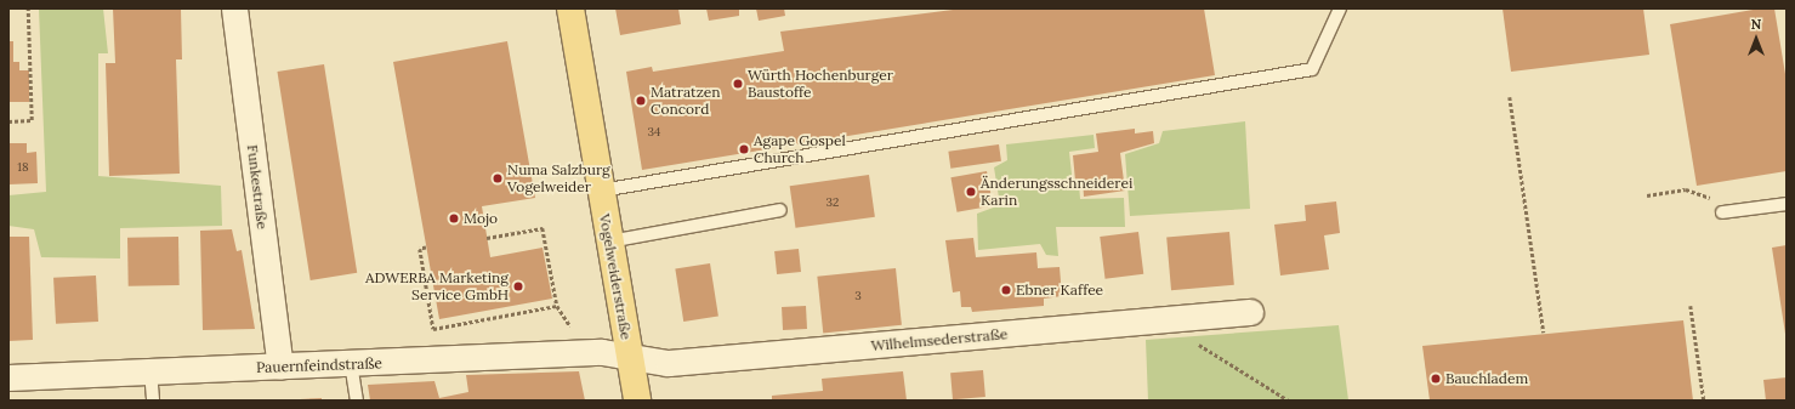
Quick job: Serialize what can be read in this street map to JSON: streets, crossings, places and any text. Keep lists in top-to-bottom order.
{
  "streets": {
    "main road": ["Vogelweiderstraße"],
    "street": ["Funkestraße", "Wilhelmsederstraße", "Pauernfeindstraße"]
  },
  "crossings": [
    ["Funkestraße", "Pauernfeindstraße"],
    ["Vogelweiderstraße", "Wilhelmsederstraße"],
    ["Vogelweiderstraße", "Pauernfeindstraße"],
    ["Wilhelmsederstraße", "Pauernfeindstraße"]
  ],
  "places": [
    "Würth Hochenburger Baustoffe",
    "Matratzen Concord",
    "Agape Gospel Church",
    "Numa Salzburg Vogelweider",
    "Änderungsschneiderei Karin",
    "Mojo",
    "ADWERBA Marketing Service GmbH",
    "Ebner Kaffee",
    "Bauchladem"
  ],
  "house_numbers": [
    "34",
    "18",
    "32",
    "3"
  ],
  "north": "top"
}
